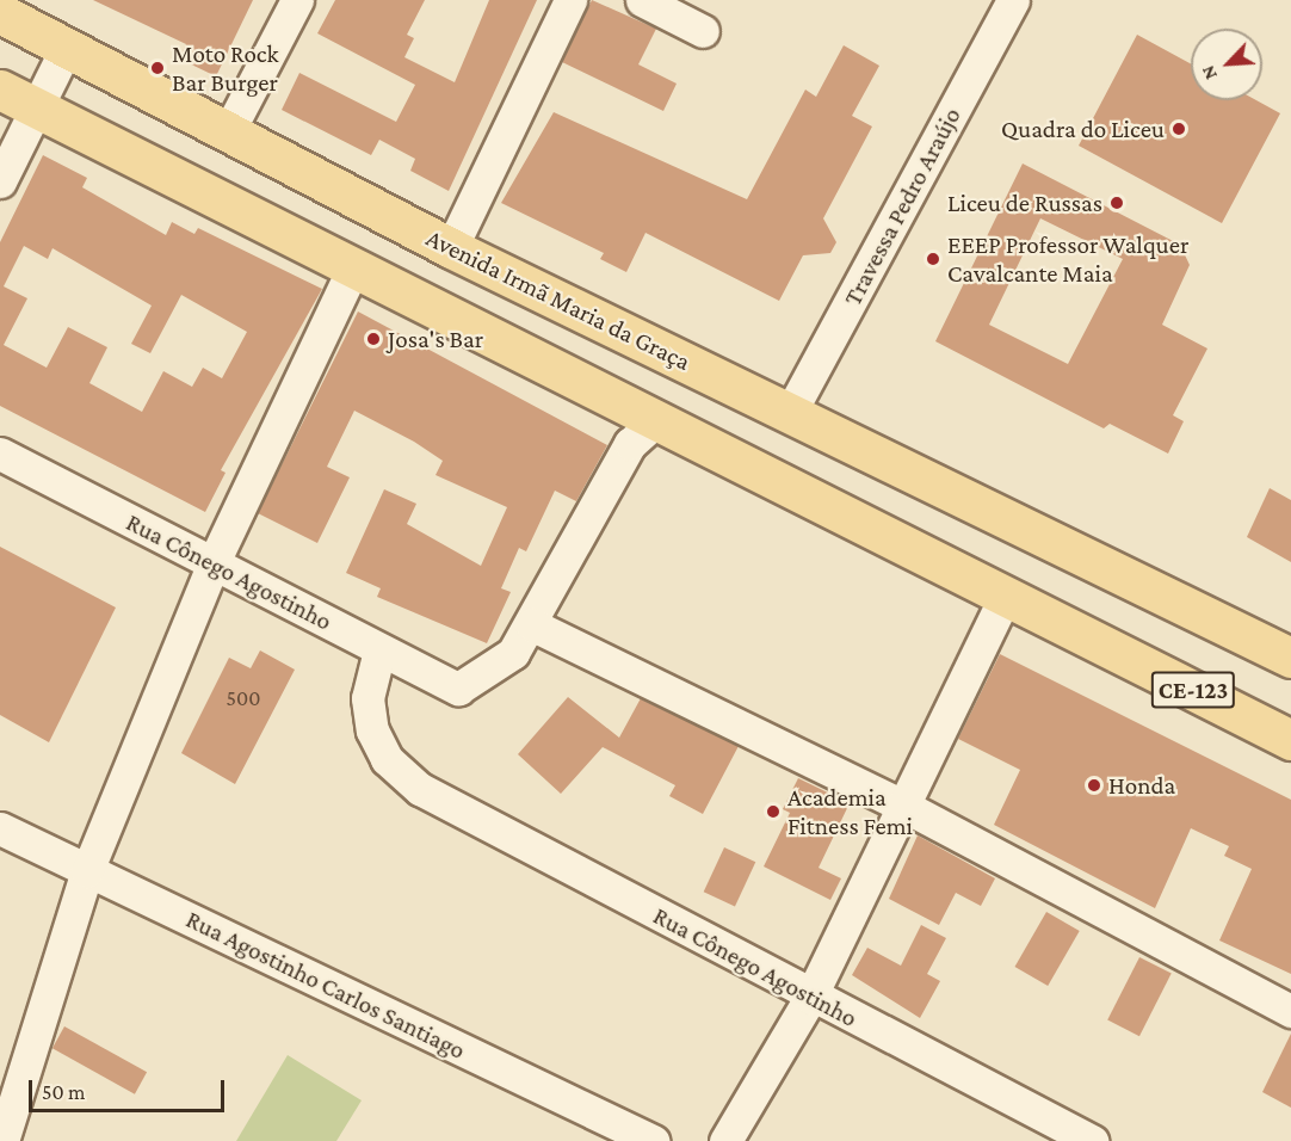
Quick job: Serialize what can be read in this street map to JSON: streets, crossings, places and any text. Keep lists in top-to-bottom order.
{
  "streets": {
    "main road": ["Avenida Irmã Maria da Graça", "CE-123"],
    "street": ["Travessa Pedro Araújo", "Rua Cônego Agostinho", "Rua Agostinho Carlos Santiago"]
  },
  "crossings": [
    ["Travessa Pedro Araújo", "Avenida Irmã Maria da Graça"]
  ],
  "places": [
    "Moto Rock Bar Burger",
    "Quadra do Liceu",
    "Liceu de Russas",
    "EEEP Professor Walquer Cavalcante Maia",
    "Josa's Bar",
    "Honda",
    "Academia Fitness Femi"
  ],
  "house_numbers": ["500"],
  "scale_bar": "50 m",
  "north": "bottom left"
}
